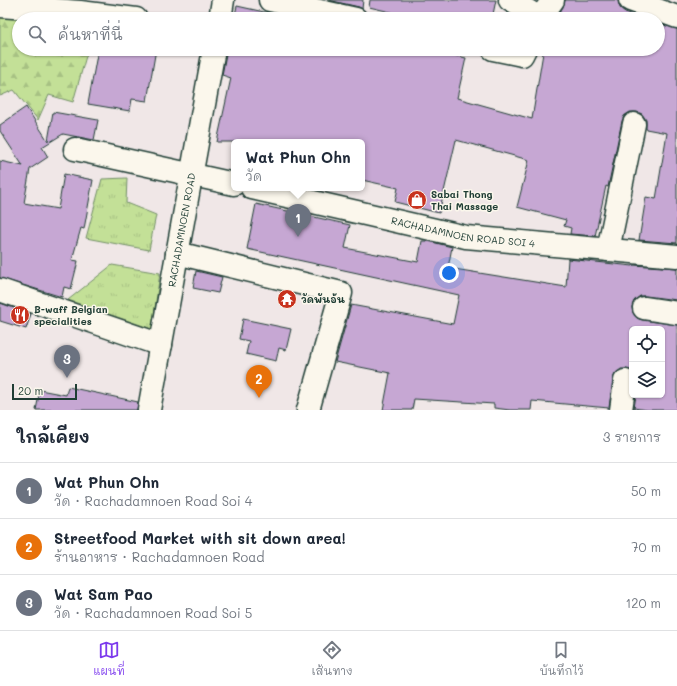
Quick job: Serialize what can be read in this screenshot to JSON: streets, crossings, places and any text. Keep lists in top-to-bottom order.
{
  "streets": {
    "street": ["RACHADAMNOEN ROAD", "RACHADAMNOEN ROAD SOI 4"]
  },
  "places": {
    "shop": ["Sabai Thong Thai Massage"],
    "temple": ["วัดพันอ้น"],
    "restaurant": ["B-waff Belgian specialities"]
  },
  "scale_bar": "20 m",
  "page": {
    "search": "ค้นหาที่นี่",
    "popup": ["Wat Phun Ohn", "วัด"],
    "pins": ["1", "3", "2"],
    "scale": "20 m",
    "heading": ["ใกล้เคียง", "3 รายการ"],
    "list": [
      {
        "mark": "1",
        "name": "Wat Phun Ohn",
        "note": "วัด · Rachadamnoen Road Soi 4",
        "value": "50 m"
      },
      {
        "mark": "2",
        "name": "Streetfood Market with sit down area!",
        "note": "ร้านอาหาร · Rachadamnoen Road",
        "value": "70 m"
      },
      {
        "mark": "3",
        "name": "Wat Sam Pao",
        "note": "วัด · Rachadamnoen Road Soi 5",
        "value": "120 m"
      }
    ],
    "nav": ["แผนที่", "เส้นทาง", "บันทึกไว้"]
  }
}
